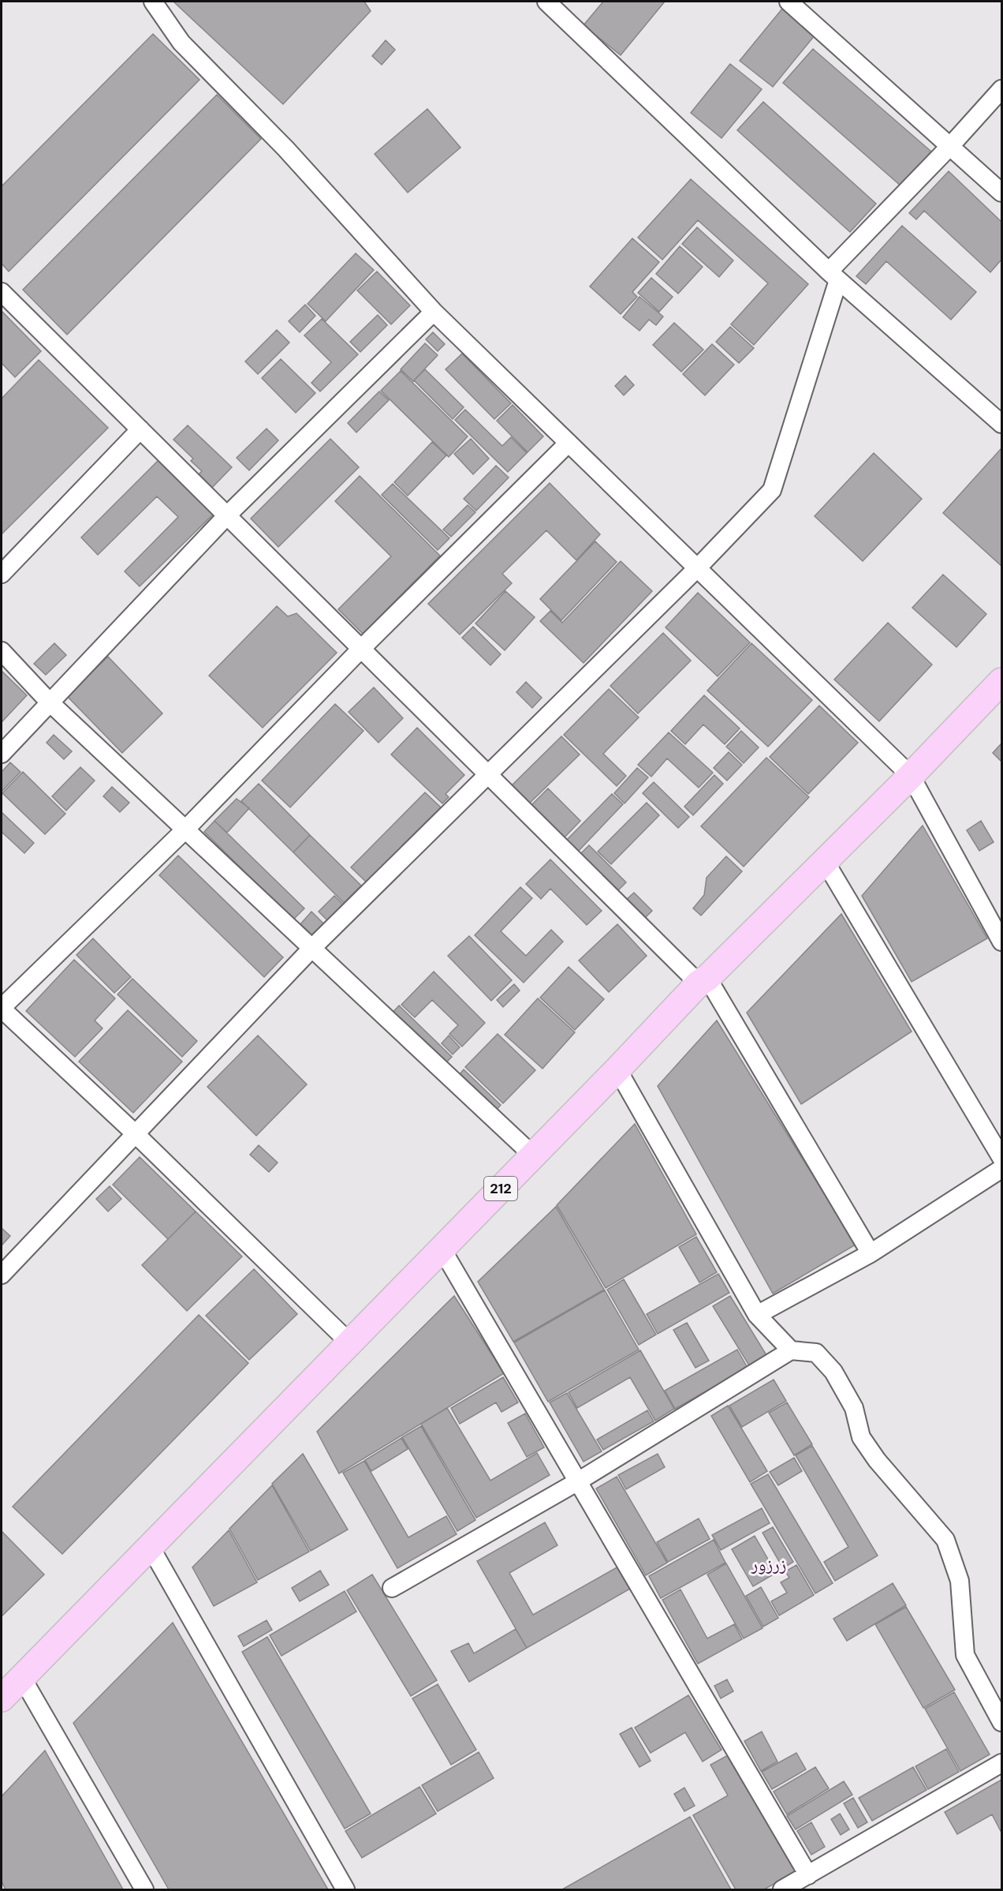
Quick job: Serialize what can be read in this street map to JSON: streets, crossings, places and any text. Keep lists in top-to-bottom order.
{
  "streets": {
    "main road": ["212"]
  },
  "districts": ["زرزور"]
}
